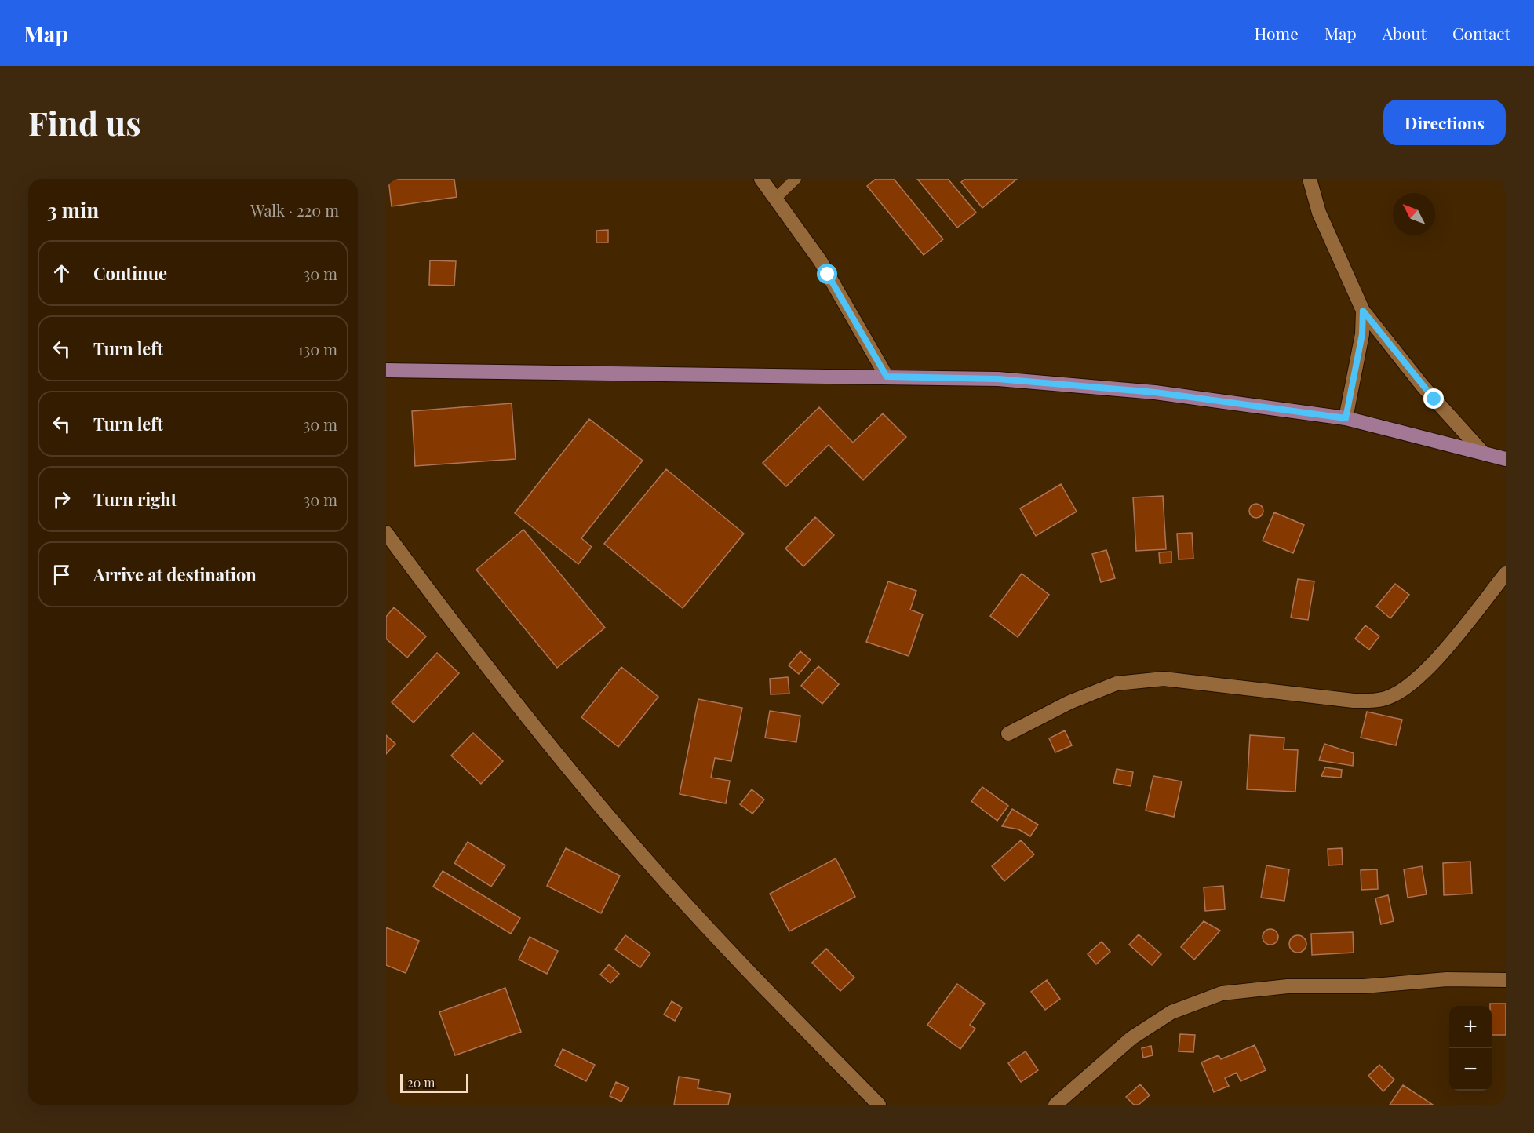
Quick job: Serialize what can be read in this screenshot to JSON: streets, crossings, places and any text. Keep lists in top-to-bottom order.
{
  "scale_bar": "20 m",
  "north": "top left",
  "page": {
    "header": "Map",
    "nav": [
      "Home",
      "Map",
      "About",
      "Contact"
    ],
    "buttons": "Directions",
    "title": "Find us",
    "heading": ["3 min", "Walk · 220 m"],
    "list": [
      ["Continue", "30 m"],
      ["Turn left", "130 m"],
      ["Turn left", "30 m"],
      ["Turn right", "30 m"],
      "Arrive at destination"
    ],
    "map_buttons": ["+", "−"],
    "scale": "20 m"
  }
}
